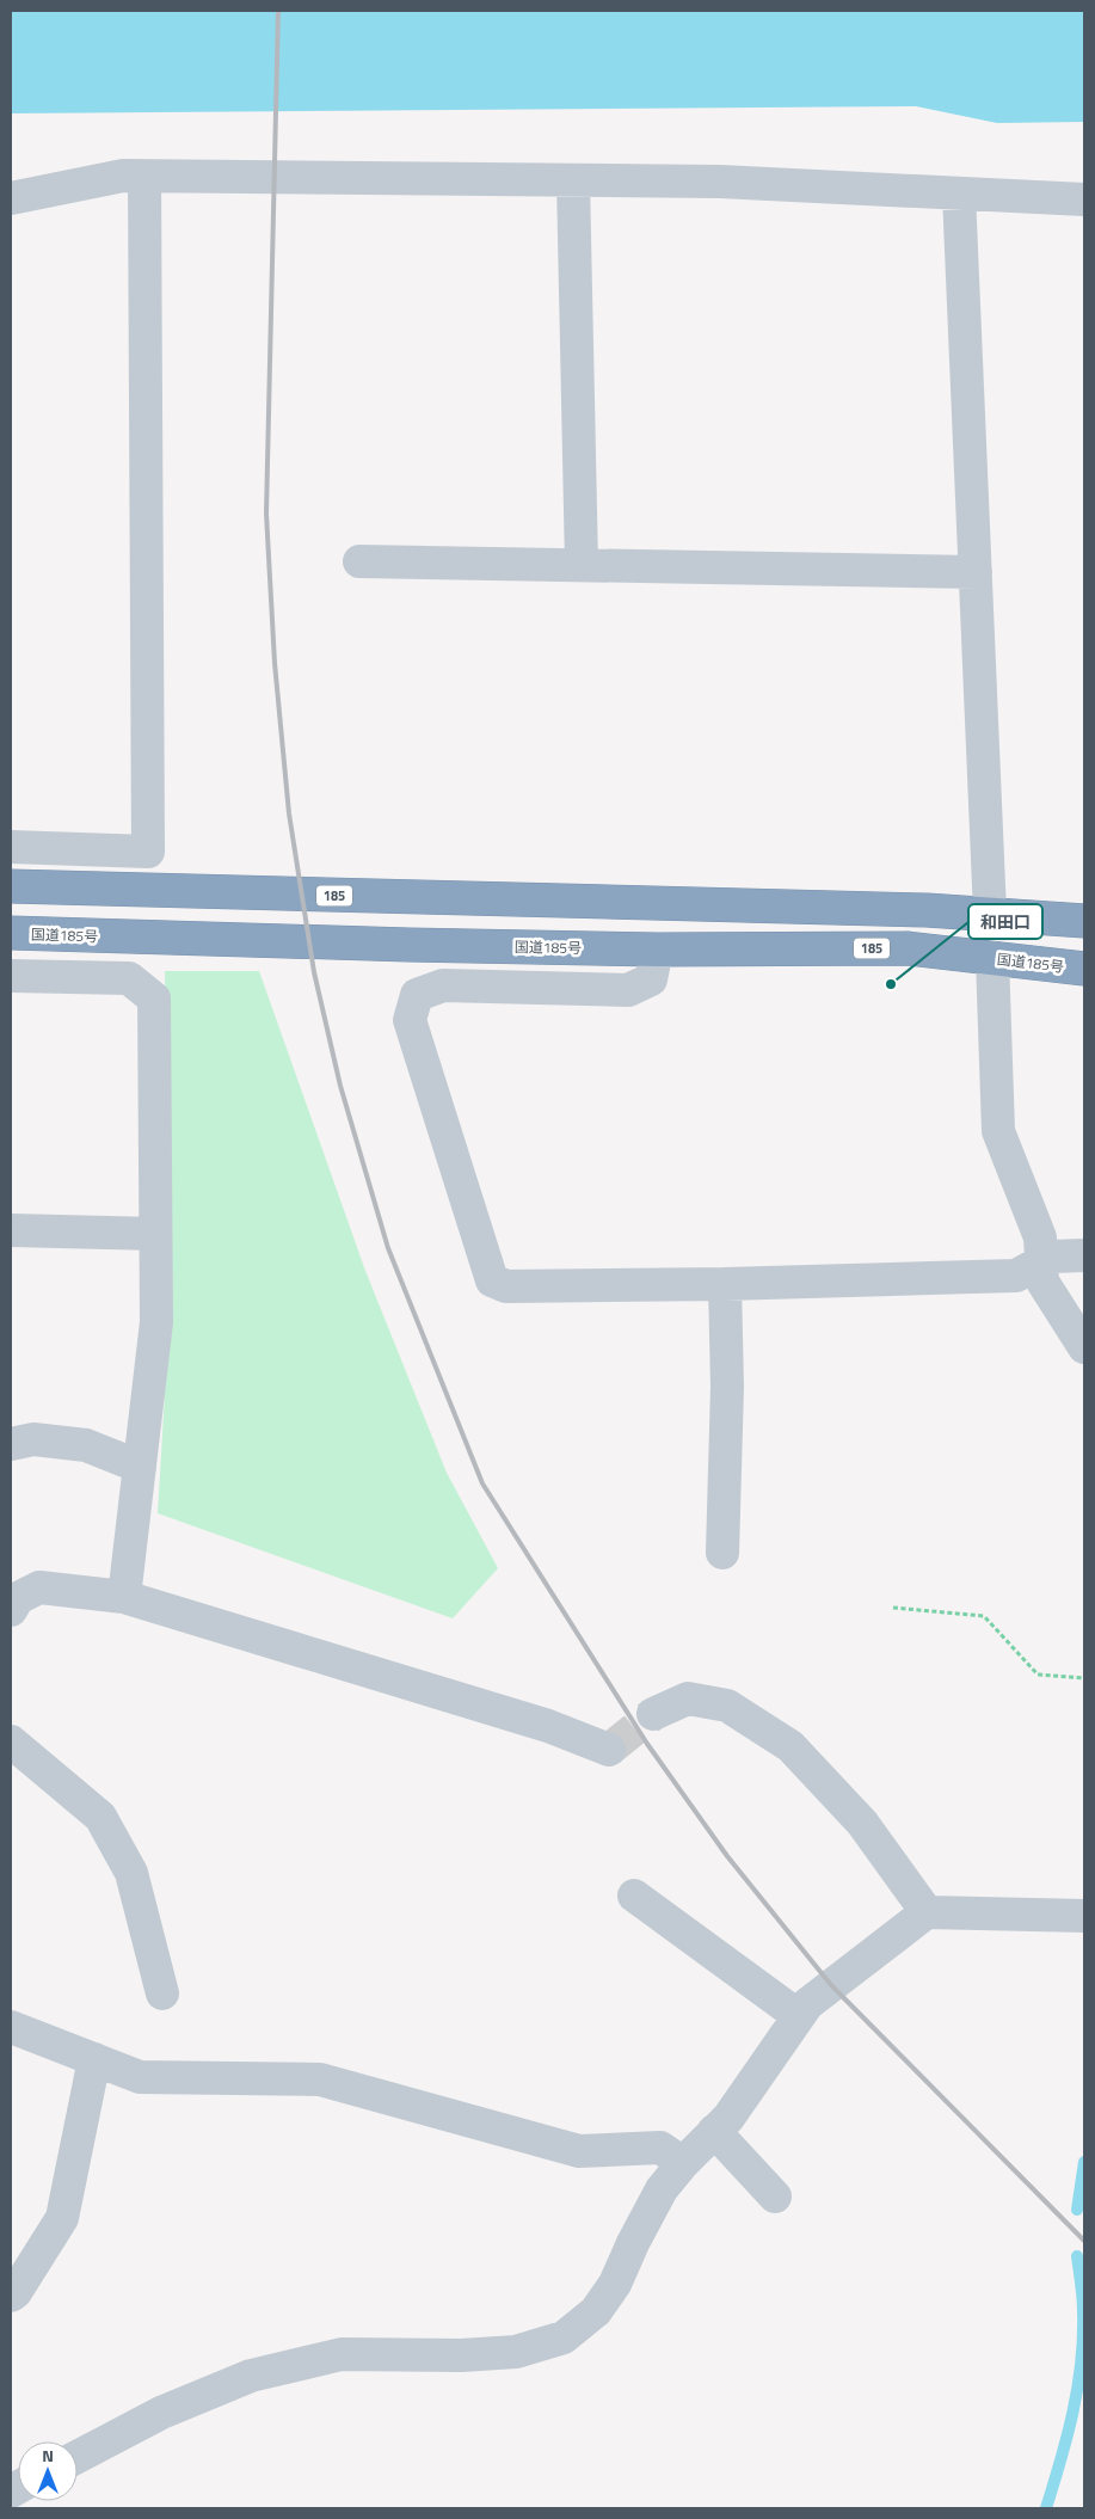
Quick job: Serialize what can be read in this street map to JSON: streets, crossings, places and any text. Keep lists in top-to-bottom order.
{
  "streets": {
    "highway": ["185", "国道185号"]
  },
  "places": ["和田口"],
  "north": "top"
}
